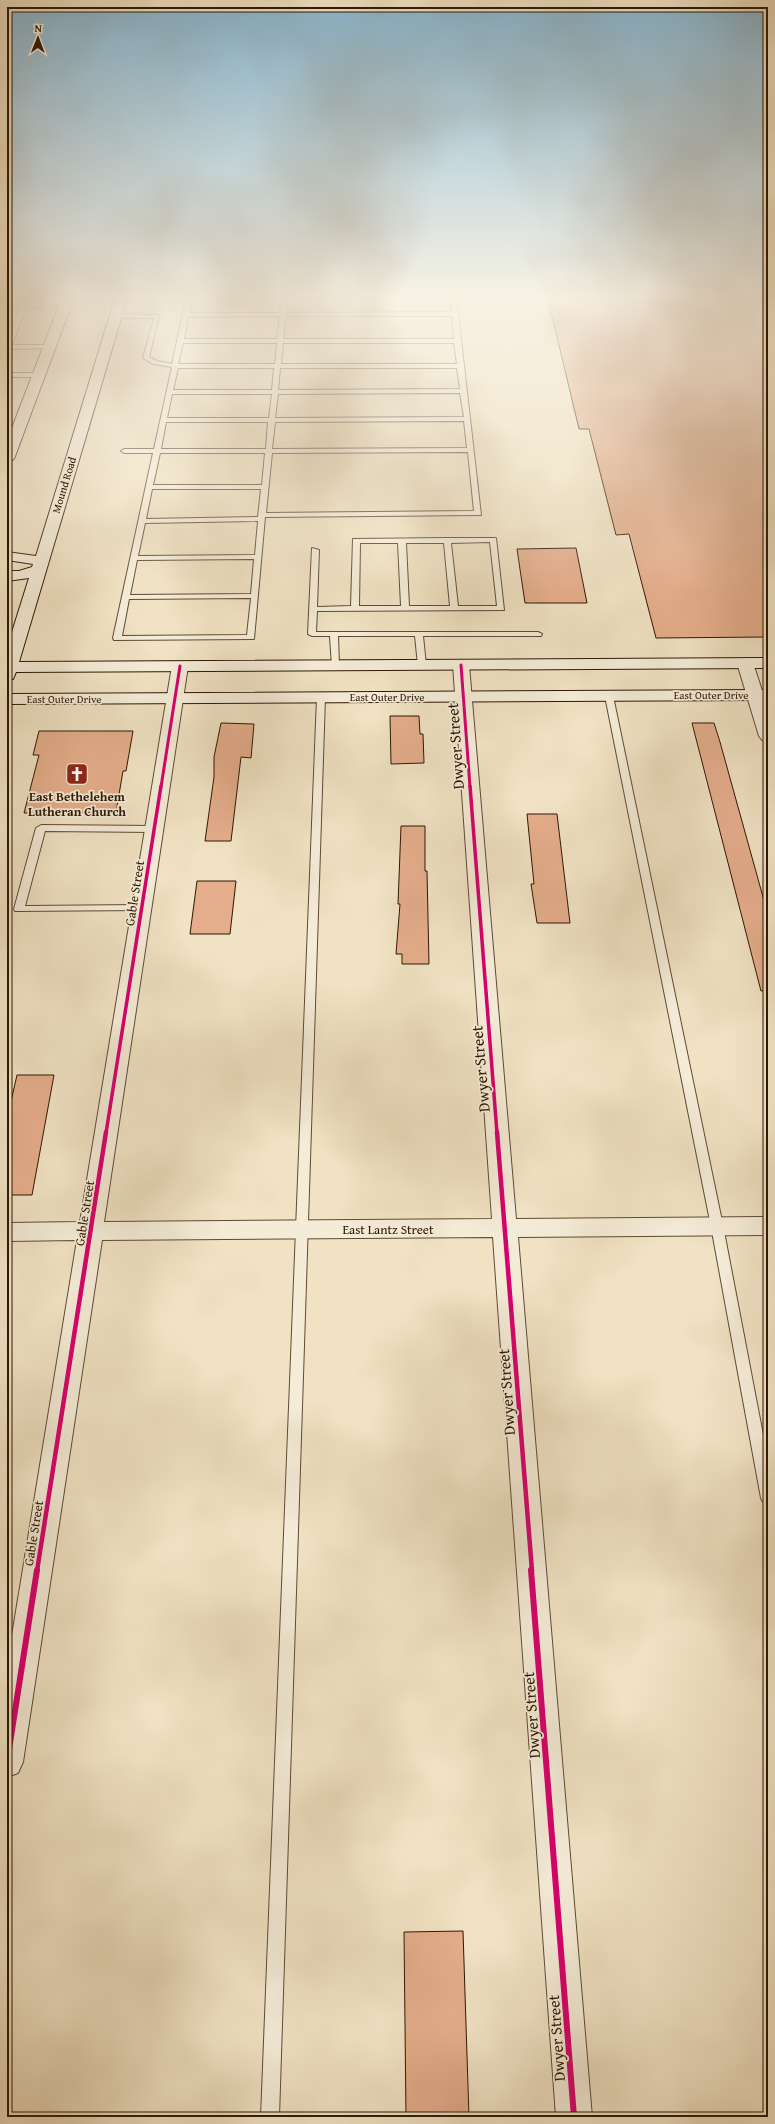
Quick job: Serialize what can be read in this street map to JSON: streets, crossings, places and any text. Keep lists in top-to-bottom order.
{
  "streets": {
    "main road": [
      "Mound Road",
      "East Outer Drive",
      "Dwyer Street",
      "Gable Street",
      "East Lantz Street"
    ]
  },
  "crossings": [
    ["East Outer Drive", "Dwyer Street"],
    ["East Outer Drive", "Gable Street"],
    ["Dwyer Street", "East Lantz Street"],
    ["Gable Street", "East Lantz Street"]
  ],
  "places": {
    "church": ["East Bethelehem Lutheran Church"]
  },
  "north": "top"
}
